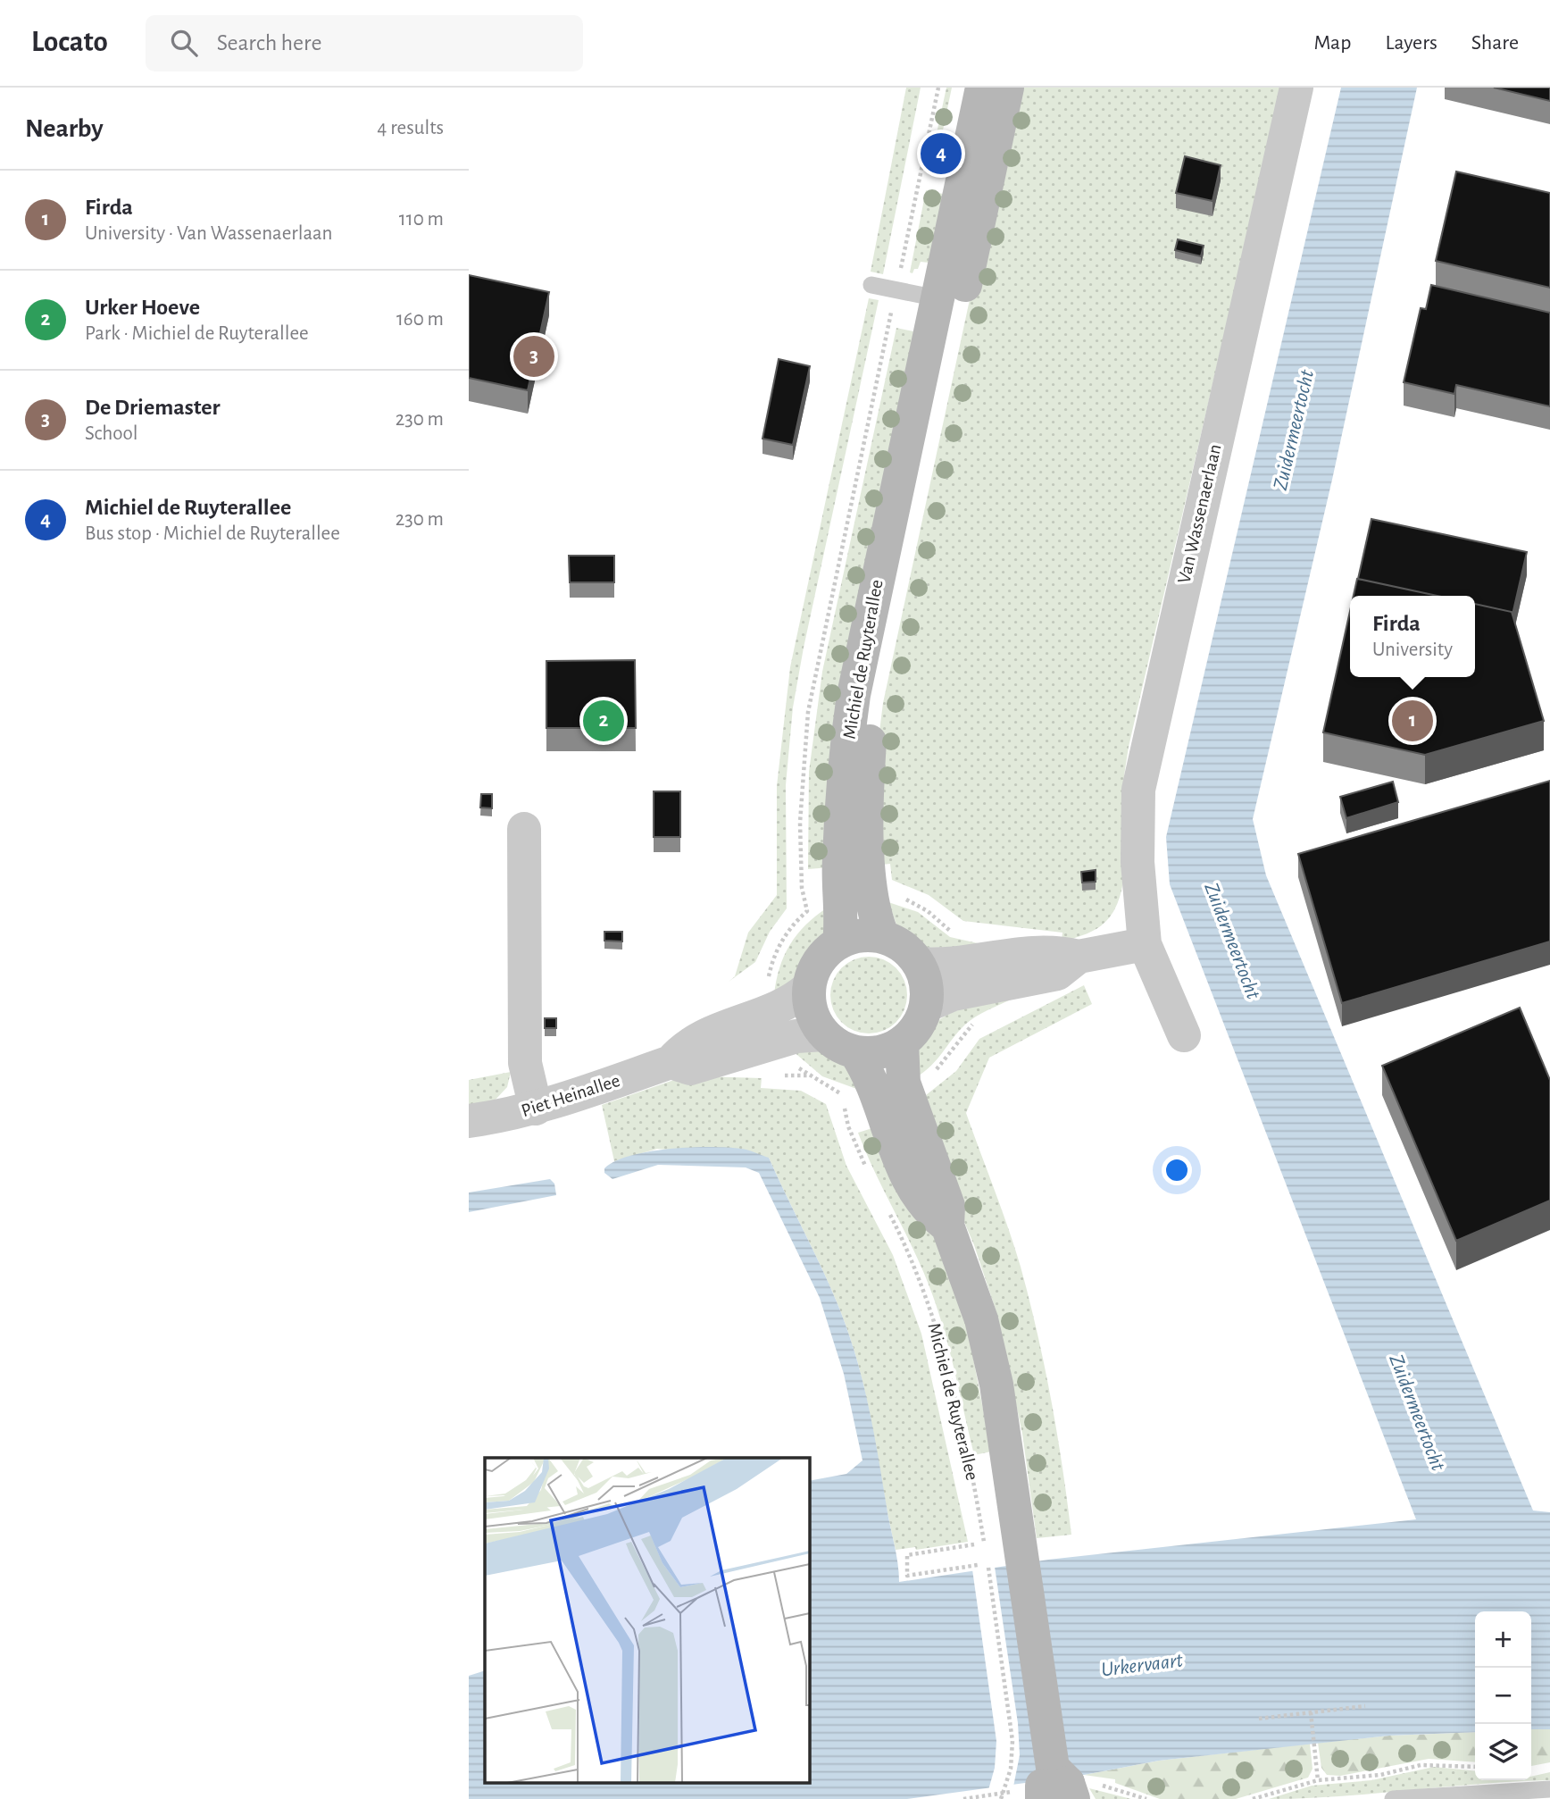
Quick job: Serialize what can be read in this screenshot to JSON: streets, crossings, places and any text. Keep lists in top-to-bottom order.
{
  "streets": {
    "main road": ["Michiel de Ruyterallee"],
    "street": ["Van Wassenaerlaan", "Piet Heinallee"]
  },
  "crossings": [
    ["Michiel de Ruyterallee", "Piet Heinallee"]
  ],
  "water": ["Zuidermeertocht", "Urkervaart"],
  "page": {
    "header": "Locato",
    "search": "Search here",
    "nav": ["Map", "Layers", "Share"],
    "heading": ["Nearby", "4 results"],
    "pins": [
      "4",
      "3",
      "1",
      "2"
    ],
    "list": [
      {
        "mark": "1",
        "name": "Firda",
        "note": "University · Van Wassenaerlaan",
        "value": "110 m"
      },
      {
        "mark": "2",
        "name": "Urker Hoeve",
        "note": "Park · Michiel de Ruyterallee",
        "value": "160 m"
      },
      {
        "mark": "3",
        "name": "De Driemaster",
        "note": "School",
        "value": "230 m"
      },
      {
        "mark": "4",
        "name": "Michiel de Ruyterallee",
        "note": "Bus stop · Michiel de Ruyterallee",
        "value": "230 m"
      }
    ],
    "popup": ["Firda", "University"],
    "map_buttons": ["+", "−"]
  }
}
